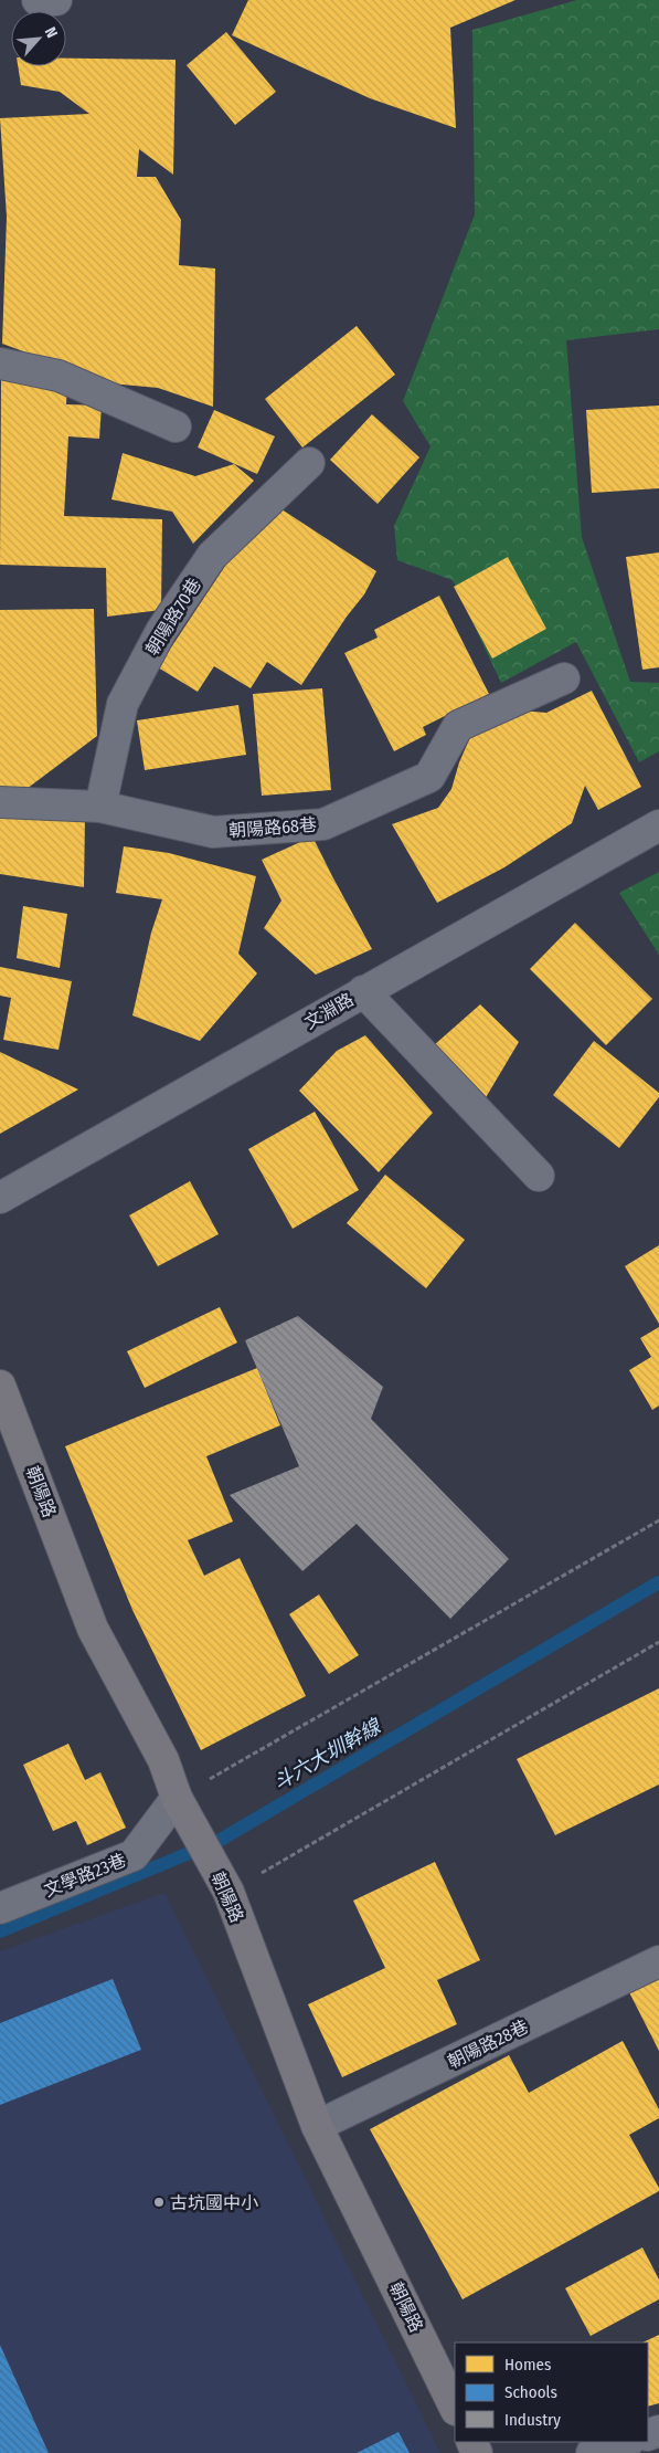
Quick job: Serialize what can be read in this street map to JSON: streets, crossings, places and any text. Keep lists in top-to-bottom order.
{
  "streets": {
    "main road": ["朝陽路"],
    "street": [
      "朝陽路70巷",
      "朝陽路68巷",
      "文淵路",
      "文學路23巷",
      "朝陽路28巷"
    ]
  },
  "crossings": [
    ["朝陽路70巷", "朝陽路68巷"],
    ["朝陽路", "文學路23巷"],
    ["朝陽路", "朝陽路28巷"]
  ],
  "water": ["斗六大圳幹線"],
  "places": ["古坑國中小"],
  "legend": ["Homes", "Schools", "Industry"],
  "north": "top right"
}
